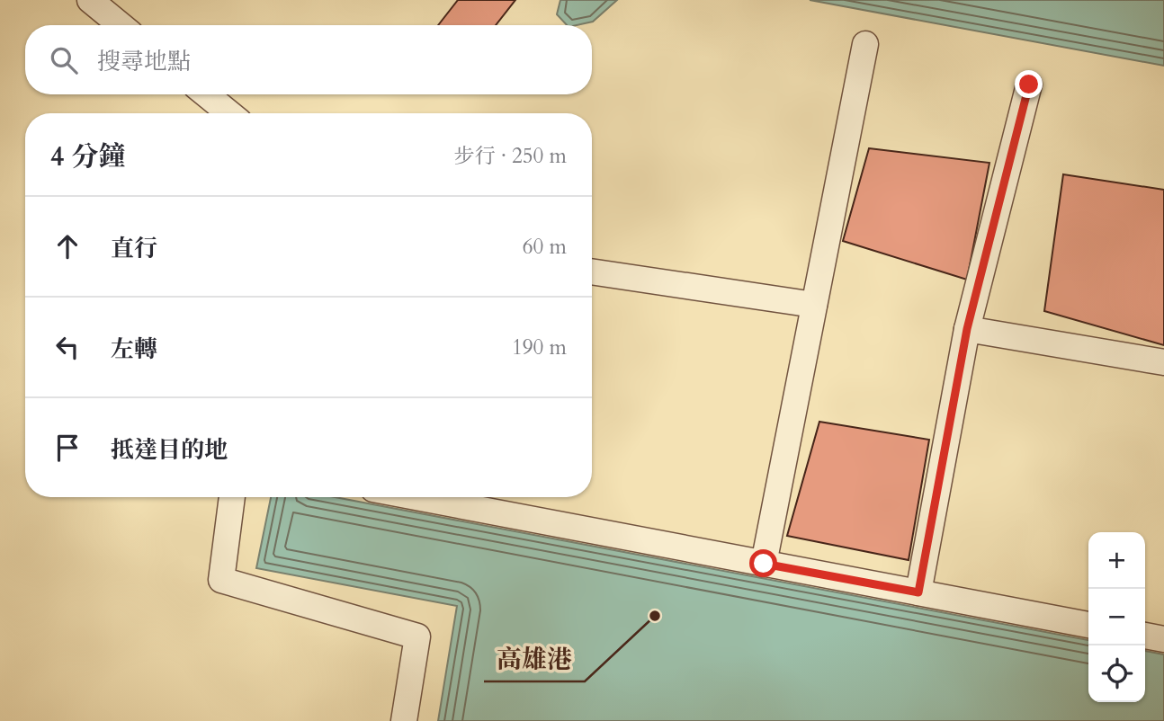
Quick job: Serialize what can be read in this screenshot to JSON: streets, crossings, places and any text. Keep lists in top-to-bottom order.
{
  "places": ["高雄港"],
  "page": {
    "search": "搜尋地點",
    "heading": ["4 分鐘", "步行 · 250 m"],
    "list": [
      ["直行", "60 m"],
      ["左轉", "190 m"],
      "抵達目的地"
    ],
    "map_buttons": ["+", "−"]
  }
}
